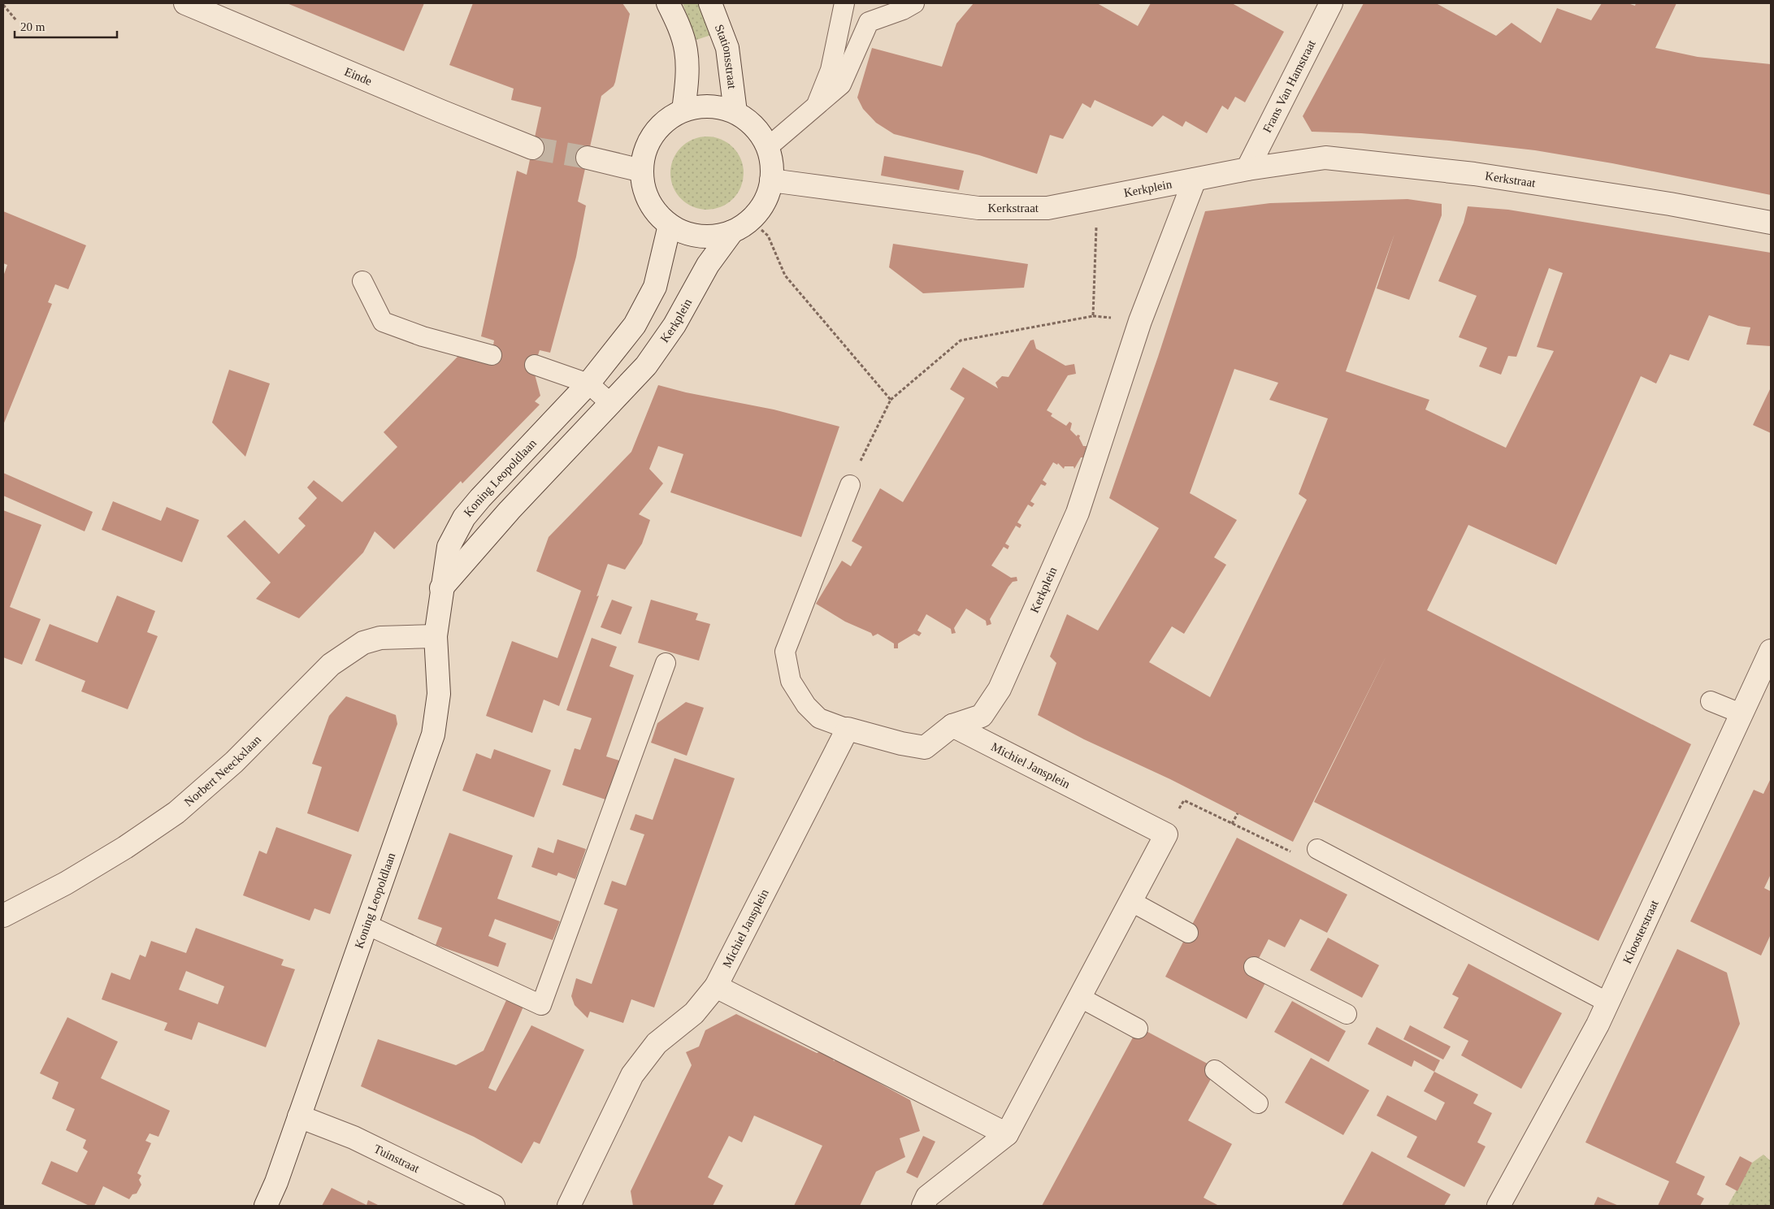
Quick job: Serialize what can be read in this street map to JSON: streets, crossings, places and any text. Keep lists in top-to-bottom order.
{
  "streets": {
    "street": [
      "Stationsstraat",
      "Einde",
      "Frans Van Hamstraat",
      "Kerkstraat",
      "Kerkplein",
      "Koning Leopoldlaan",
      "Michiel Jansplein",
      "Norbert Neeckxlaan",
      "Kloosterstraat",
      "Tuinstraat"
    ]
  },
  "crossings": [
    ["Stationsstraat", "Kerkstraat"],
    ["Stationsstraat", "Kerkplein"],
    ["Frans Van Hamstraat", "Kerkstraat"],
    ["Frans Van Hamstraat", "Kerkplein"],
    ["Kerkstraat", "Kerkplein"],
    ["Kerkplein", "Michiel Jansplein"],
    ["Koning Leopoldlaan", "Norbert Neeckxlaan"],
    ["Koning Leopoldlaan", "Tuinstraat"]
  ],
  "scale_bar": "20 m"
}
